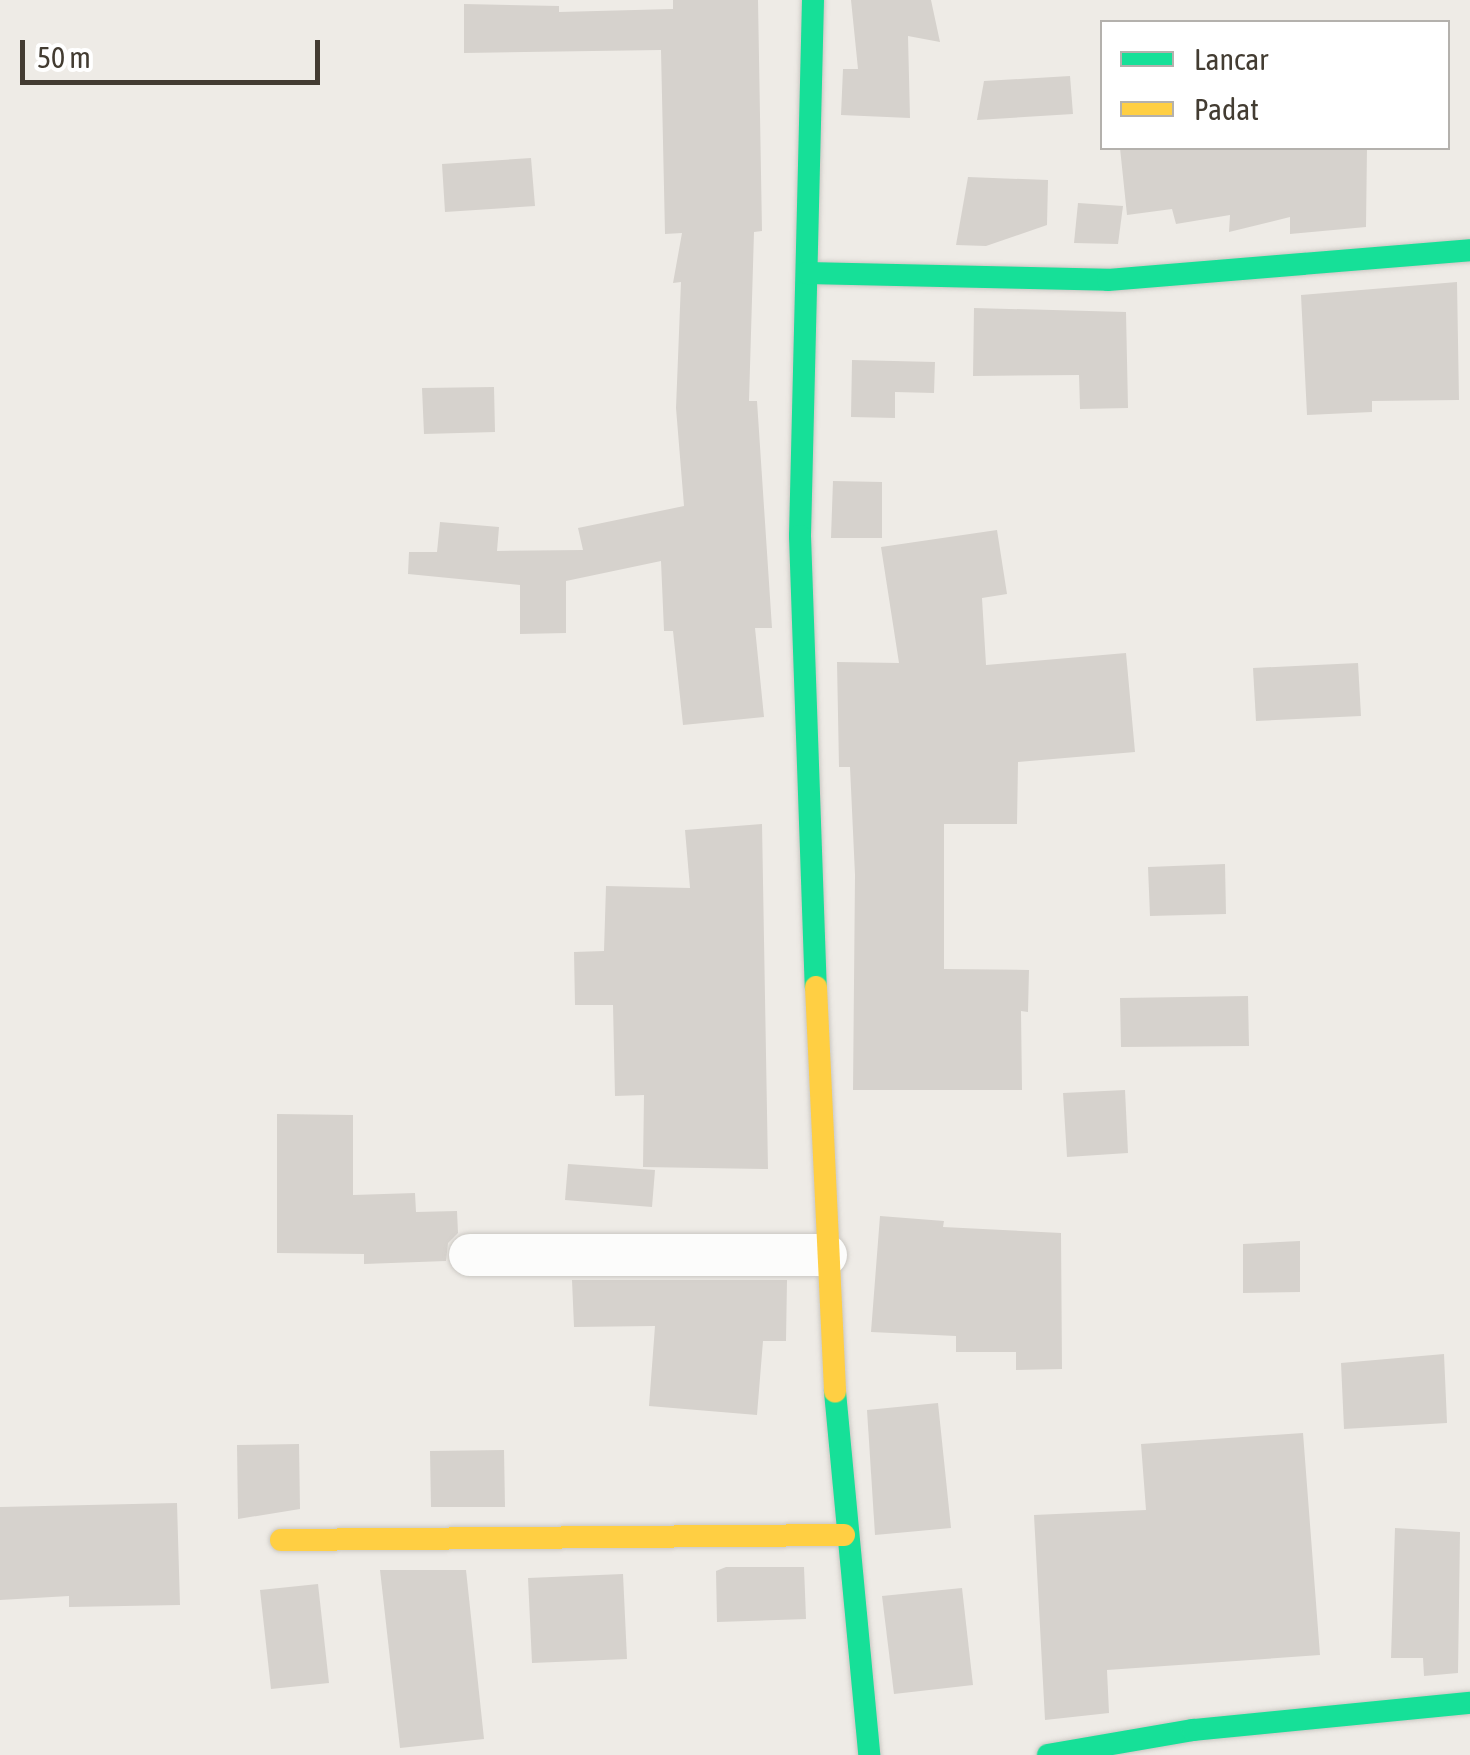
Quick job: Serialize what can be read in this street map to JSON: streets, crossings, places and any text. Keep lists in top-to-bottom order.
{
  "legend": ["Lancar", "Padat"],
  "scale_bar": "50 m"
}
